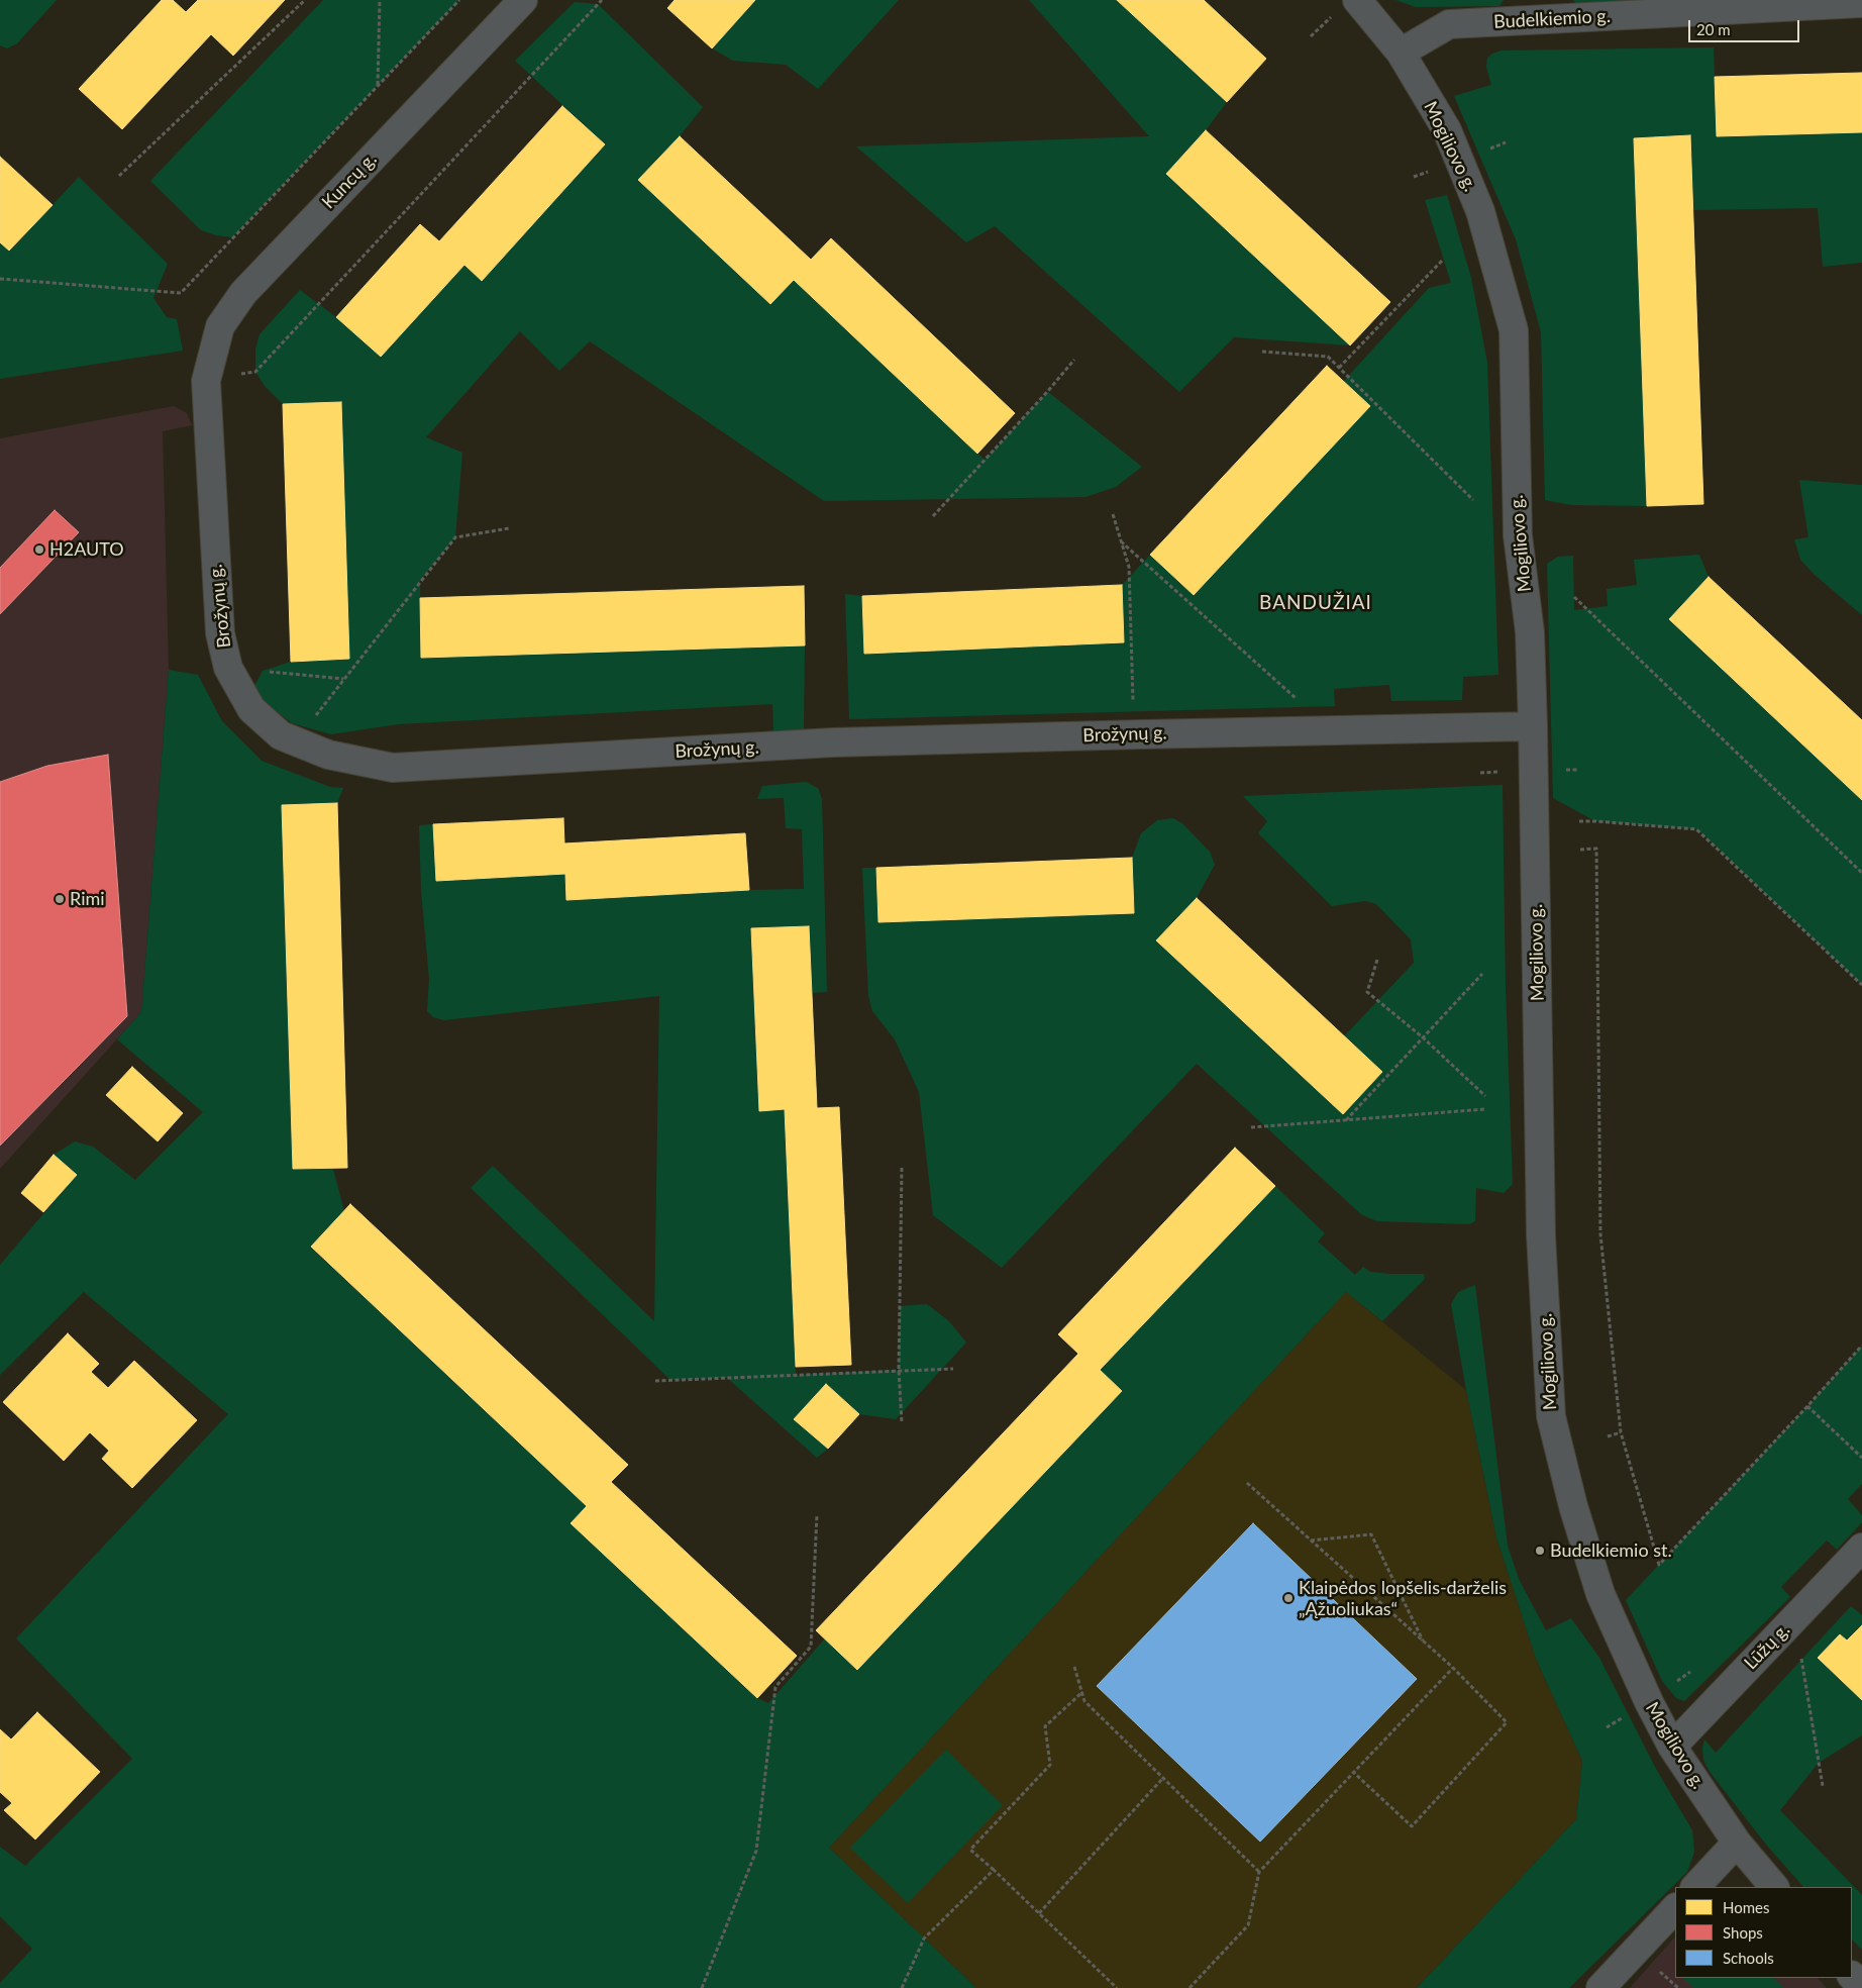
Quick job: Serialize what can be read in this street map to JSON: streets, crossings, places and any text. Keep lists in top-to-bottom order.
{
  "streets": {
    "street": [
      "Budelkiemio g.",
      "Mogiliovo g.",
      "Kuncų g.",
      "Brožynų g.",
      "Lūžų g."
    ]
  },
  "crossings": [
    ["Budelkiemio g.", "Mogiliovo g."],
    ["Mogiliovo g.", "Brožynų g."],
    ["Mogiliovo g.", "Lūžų g."],
    ["Kuncų g.", "Brožynų g."]
  ],
  "districts": ["BANDUŽIAI"],
  "places": [
    "H2AUTO",
    "Rimi",
    "Budelkiemio st.",
    "Klaipėdos lopšelis-darželis „Ąžuoliukas“"
  ],
  "legend": ["Homes", "Shops", "Schools"],
  "scale_bar": "20 m"
}
